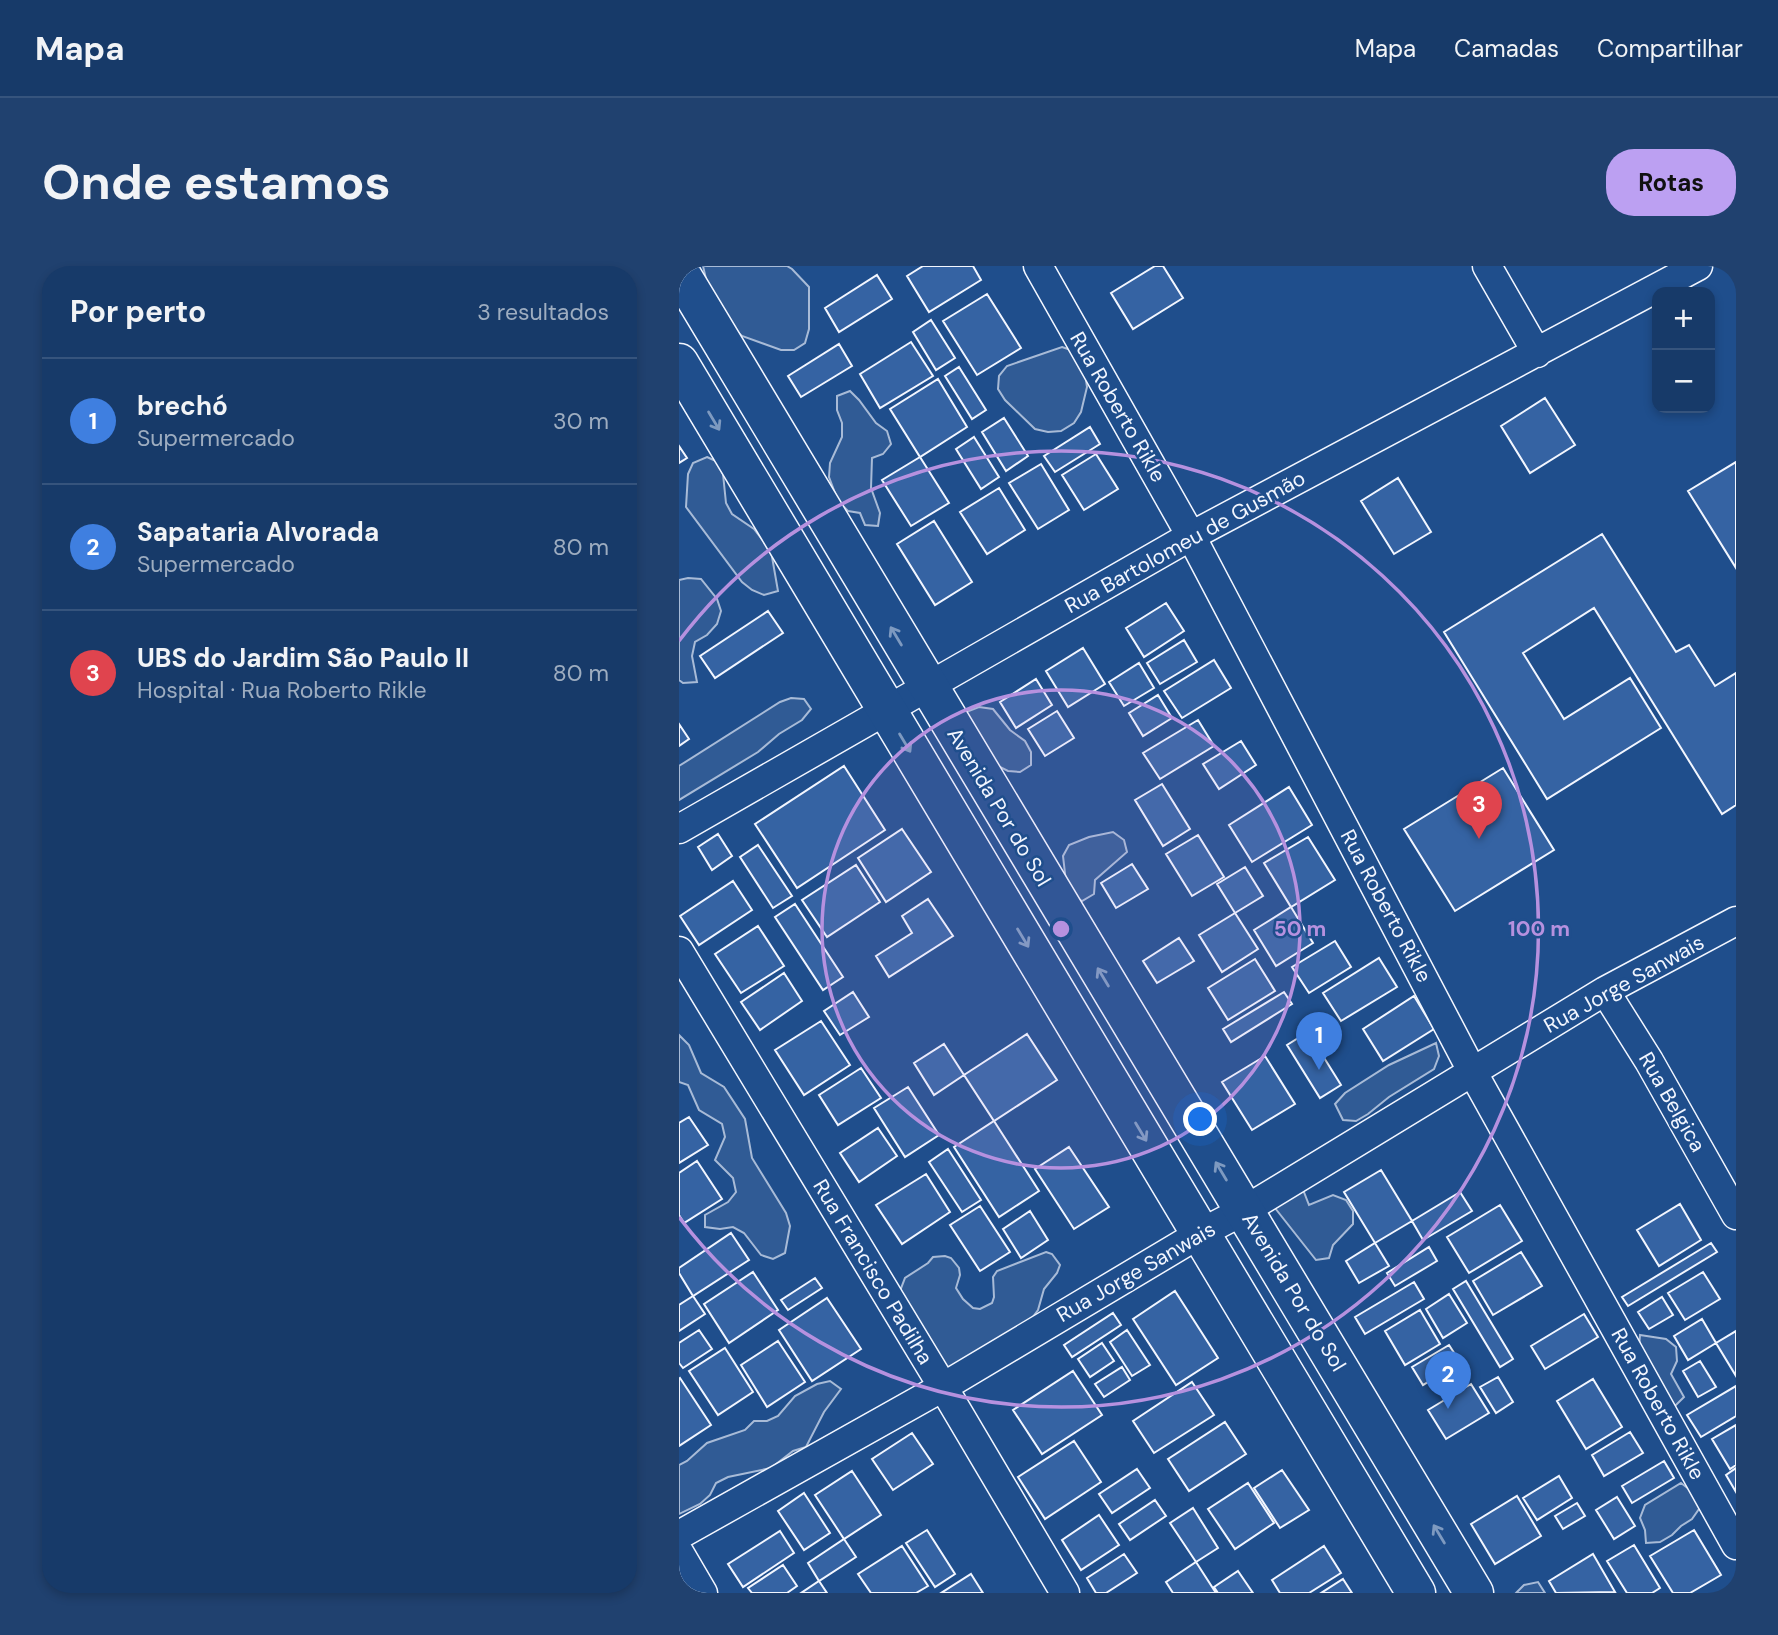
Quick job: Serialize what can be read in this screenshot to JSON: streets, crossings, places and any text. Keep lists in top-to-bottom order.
{
  "streets": {
    "street": [
      "Rua Roberto Rikle",
      "Rua Bartolomeu de Gusmão",
      "Avenida Por do Sol",
      "Rua Jorge Sanwais",
      "Rua Belgica",
      "Rua Francisco Padilha"
    ]
  },
  "crossings": [
    ["Rua Roberto Rikle", "Rua Bartolomeu de Gusmão"],
    ["Rua Roberto Rikle", "Rua Jorge Sanwais"],
    ["Rua Bartolomeu de Gusmão", "Avenida Por do Sol"],
    ["Avenida Por do Sol", "Rua Jorge Sanwais"],
    ["Rua Jorge Sanwais", "Rua Belgica"],
    ["Rua Jorge Sanwais", "Rua Francisco Padilha"]
  ],
  "page": {
    "header": "Mapa",
    "nav": ["Mapa", "Camadas", "Compartilhar"],
    "buttons": "Rotas",
    "title": "Onde estamos",
    "heading": ["Por perto", "3 resultados"],
    "map_buttons": ["+", "−"],
    "list": [
      {
        "mark": "1",
        "name": "brechó",
        "note": "Supermercado",
        "value": "30 m"
      },
      {
        "mark": "2",
        "name": "Sapataria Alvorada",
        "note": "Supermercado",
        "value": "80 m"
      },
      {
        "mark": "3",
        "name": "UBS do Jardim São Paulo II",
        "note": "Hospital · Rua Roberto Rikle",
        "value": "80 m"
      }
    ],
    "pins": ["3", "1", "2"]
  },
  "rings": ["50 m", "100 m"]
}
